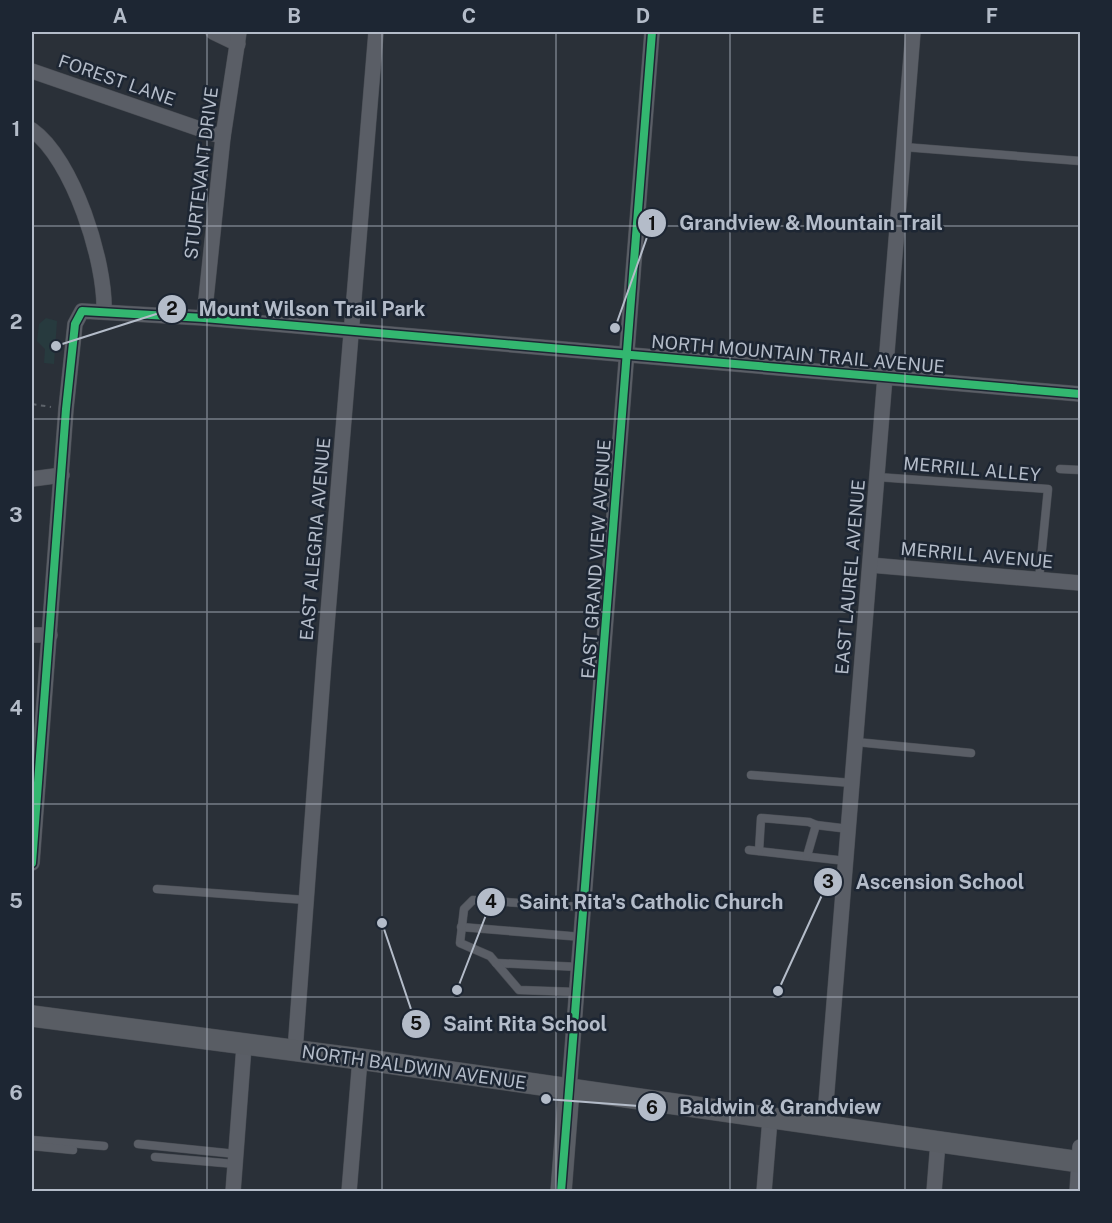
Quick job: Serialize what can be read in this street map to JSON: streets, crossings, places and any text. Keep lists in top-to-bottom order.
{
  "streets": {
    "street": [
      "FOREST LANE",
      "STURTEVANT DRIVE",
      "NORTH MOUNTAIN TRAIL AVENUE",
      "EAST ALEGRIA AVENUE",
      "MERRILL AVENUE",
      "EAST GRAND VIEW AVENUE",
      "EAST LAUREL AVENUE",
      "NORTH BALDWIN AVENUE"
    ],
    "lane": ["MERRILL ALLEY"]
  },
  "crossings": [
    ["FOREST LANE", "STURTEVANT DRIVE"],
    ["STURTEVANT DRIVE", "NORTH MOUNTAIN TRAIL AVENUE"],
    ["NORTH MOUNTAIN TRAIL AVENUE", "EAST ALEGRIA AVENUE"],
    ["NORTH MOUNTAIN TRAIL AVENUE", "EAST GRAND VIEW AVENUE"],
    ["NORTH MOUNTAIN TRAIL AVENUE", "EAST LAUREL AVENUE"],
    ["MERRILL ALLEY", "MERRILL AVENUE"],
    ["MERRILL ALLEY", "EAST LAUREL AVENUE"],
    ["EAST ALEGRIA AVENUE", "NORTH BALDWIN AVENUE"],
    ["MERRILL AVENUE", "EAST LAUREL AVENUE"],
    ["EAST GRAND VIEW AVENUE", "NORTH BALDWIN AVENUE"],
    ["EAST LAUREL AVENUE", "NORTH BALDWIN AVENUE"]
  ],
  "places": [
    "Grandview & Mountain Trail",
    "Mount Wilson Trail Park",
    "Saint Rita School",
    "Saint Rita's Catholic Church",
    "Ascension School",
    "Baldwin & Grandview"
  ],
  "grid": {
    "columns": [
      "A",
      "B",
      "C",
      "D",
      "E",
      "F"
    ],
    "rows": [
      "1",
      "2",
      "3",
      "4",
      "5",
      "6"
    ]
  }
}
